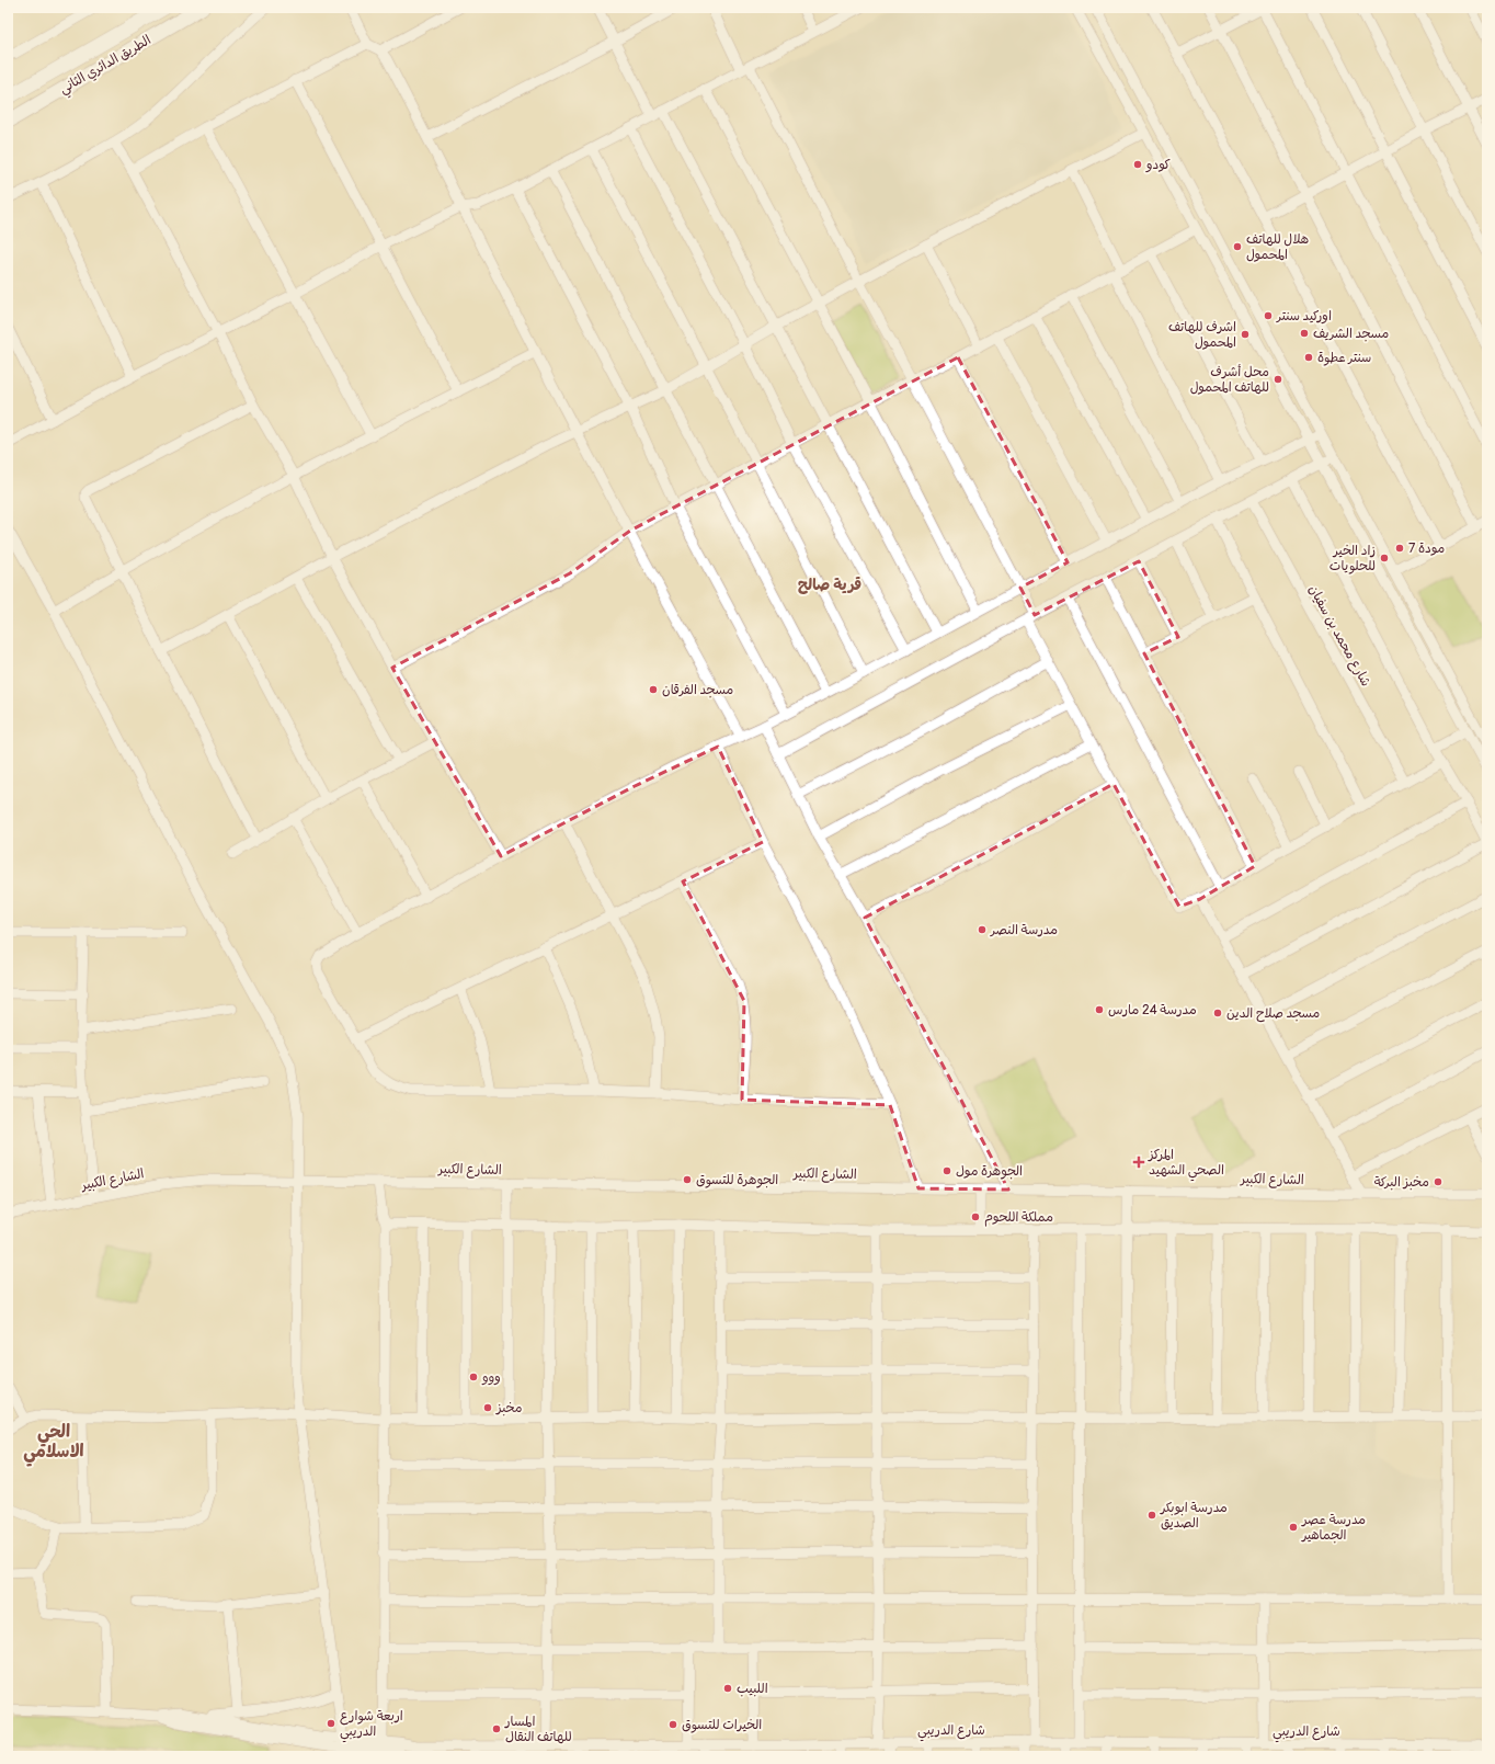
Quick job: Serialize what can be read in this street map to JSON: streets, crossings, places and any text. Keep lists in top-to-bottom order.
{
  "streets": {
    "highway": ["الطريق الدائري الثاني"],
    "street": ["شارع محمد بن سفيان", "الشارع الكبير", "شارع الدريبي"]
  },
  "districts": ["قرية صالح", "الحي الاسلامي"],
  "places": {
    "other": [
      "كودو",
      "هلال للهاتف المحمول",
      "اوركيد سنتر",
      "مسجد الشريف",
      "اشرف للهاتف المحمول",
      "سنتر عطوة",
      "محل أشرف للهاتف المحمول",
      "مودة 7",
      "زاد الخير للحلويات",
      "مسجد الفرقان",
      "مدرسة النصر",
      "مدرسة 24 مارس",
      "مسجد صلاح الدين",
      "الجوهرة مول",
      "الجوهرة للتسوق",
      "مخبز البركة",
      "مملكة اللحوم",
      "ووو",
      "مخبز",
      "مدرسة ابوبكر الصديق",
      "مدرسة عصر الجماهير",
      "اللبيب",
      "اربعة شوارع الدريبي",
      "الخيرات للتسوق",
      "المسار للهاتف النقال"
    ],
    "health": ["المركز الصحي الشهيد"]
  }
}
